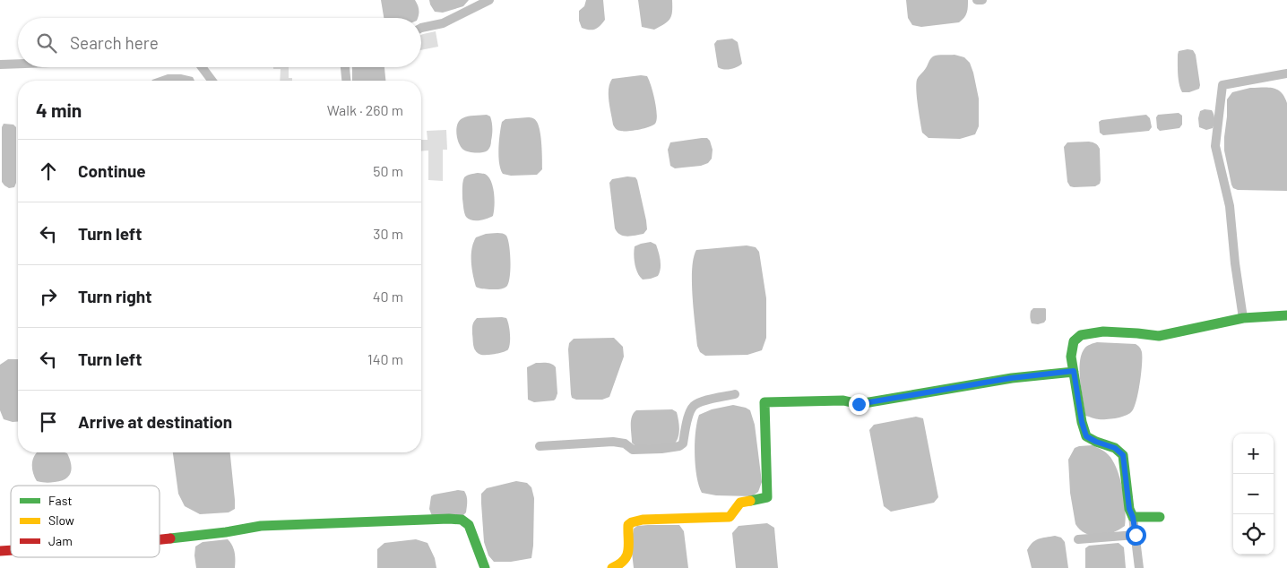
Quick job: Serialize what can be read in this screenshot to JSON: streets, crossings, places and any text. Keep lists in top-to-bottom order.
{
  "legend": ["Fast", "Slow", "Jam"],
  "page": {
    "search": "Search here",
    "heading": ["4 min", "Walk · 260 m"],
    "list": [
      ["Continue", "50 m"],
      ["Turn left", "30 m"],
      ["Turn right", "40 m"],
      ["Turn left", "140 m"],
      "Arrive at destination"
    ],
    "map_buttons": ["+", "−"]
  }
}
